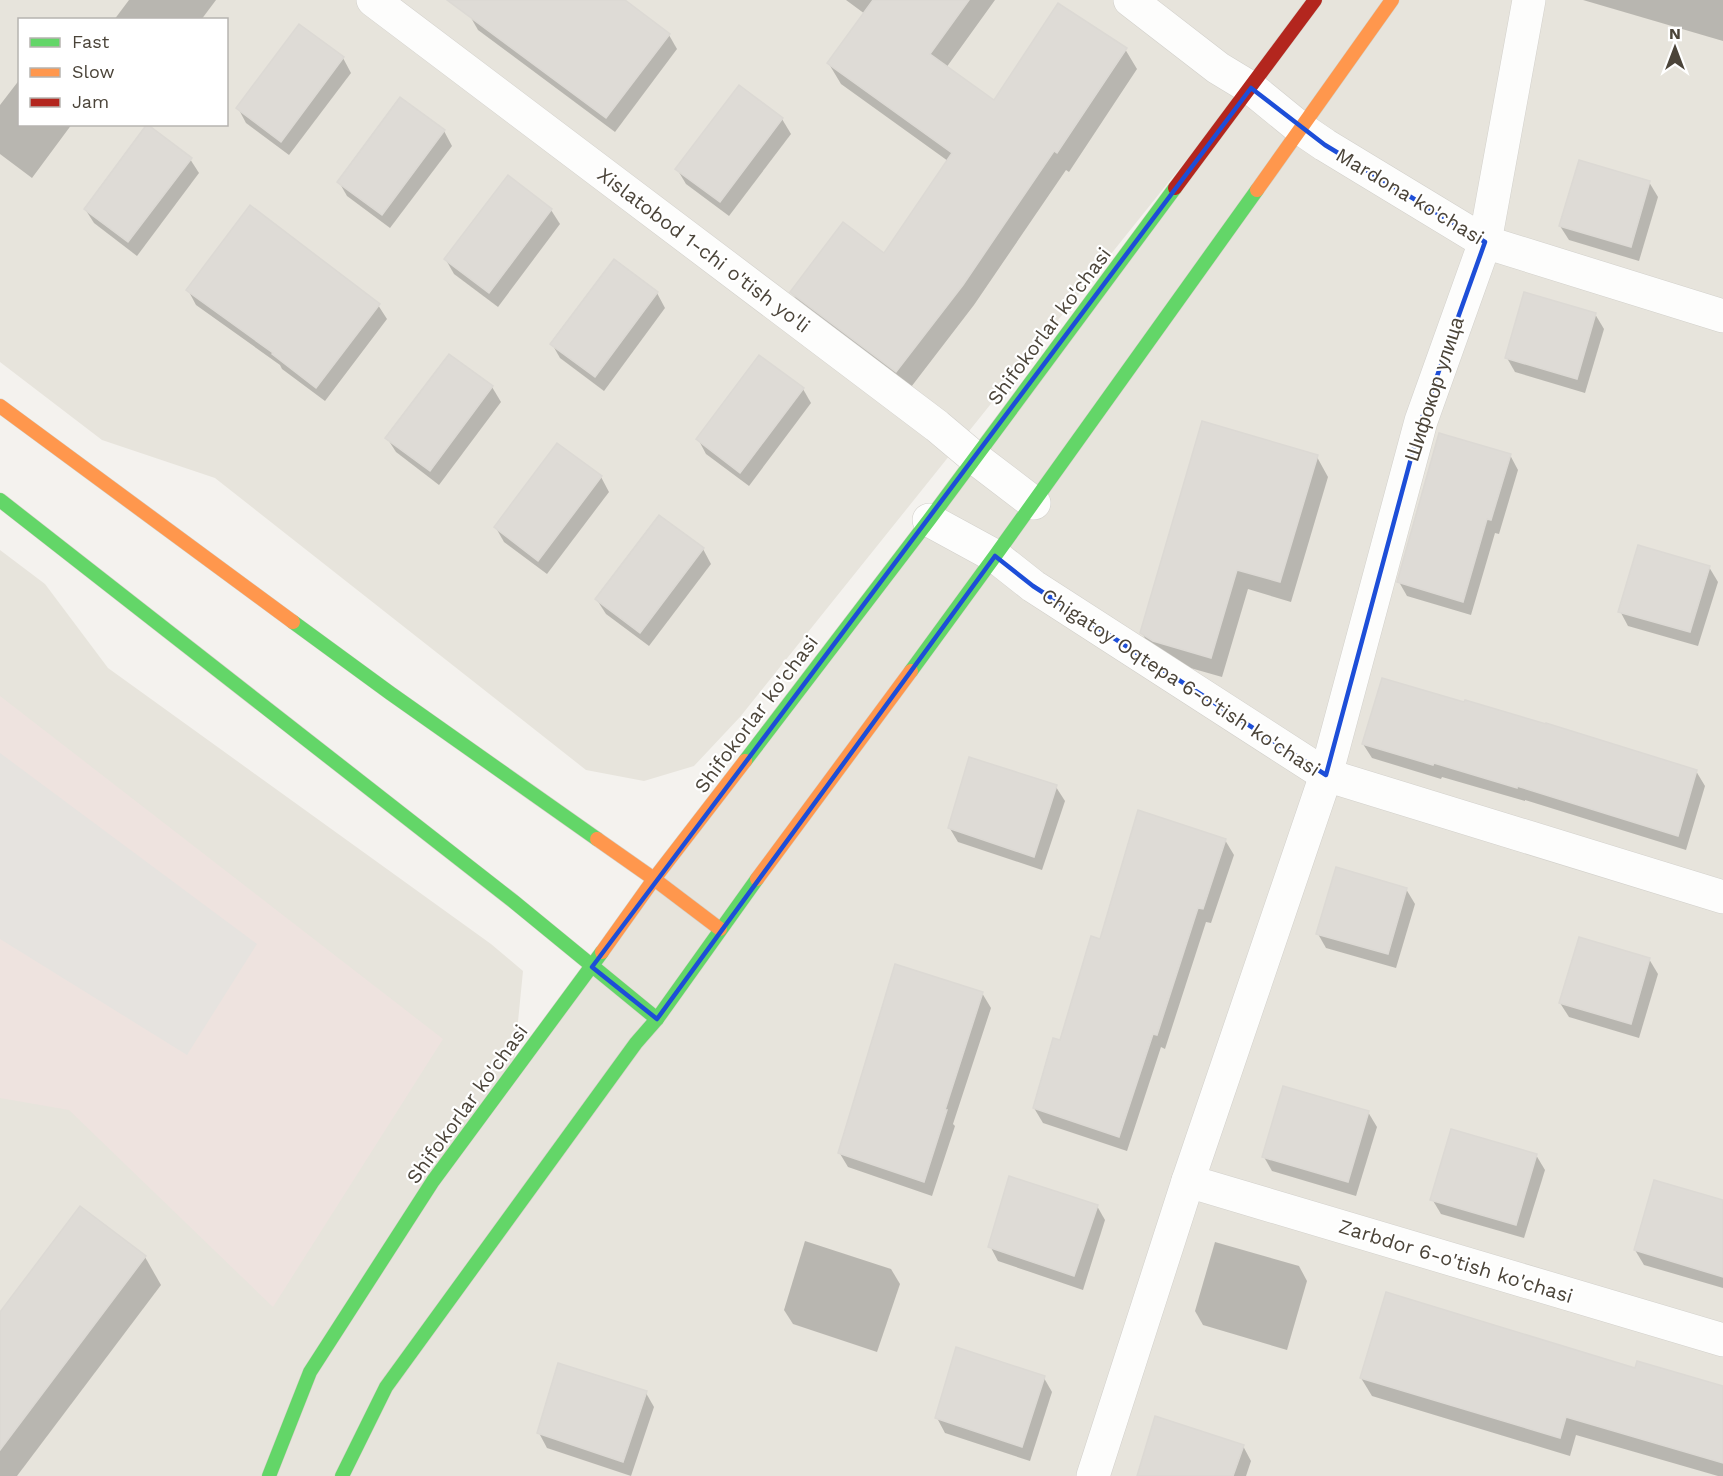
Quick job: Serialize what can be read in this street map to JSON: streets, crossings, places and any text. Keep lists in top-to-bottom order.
{
  "streets": {
    "main road": ["Shifokorlar ko'chasi"],
    "street": [
      "Mardona ko'chasi",
      "Xislatobod 1-chi o'tish yo'li",
      "Шифокор улица",
      "Chigatoy Oqtepa 6-o'tish ko'chasi",
      "Zarbdor 6-o'tish ko'chasi"
    ]
  },
  "crossings": [
    ["Mardona ko'chasi", "Shifokorlar ko'chasi"],
    ["Mardona ko'chasi", "Шифокор улица"],
    ["Xislatobod 1-chi o'tish yo'li", "Shifokorlar ko'chasi"],
    ["Shifokorlar ko'chasi", "Chigatoy Oqtepa 6-o'tish ko'chasi"],
    ["Шифокор улица", "Chigatoy Oqtepa 6-o'tish ko'chasi"],
    ["Шифокор улица", "Zarbdor 6-o'tish ko'chasi"]
  ],
  "legend": ["Fast", "Slow", "Jam"],
  "north": "top"
}
